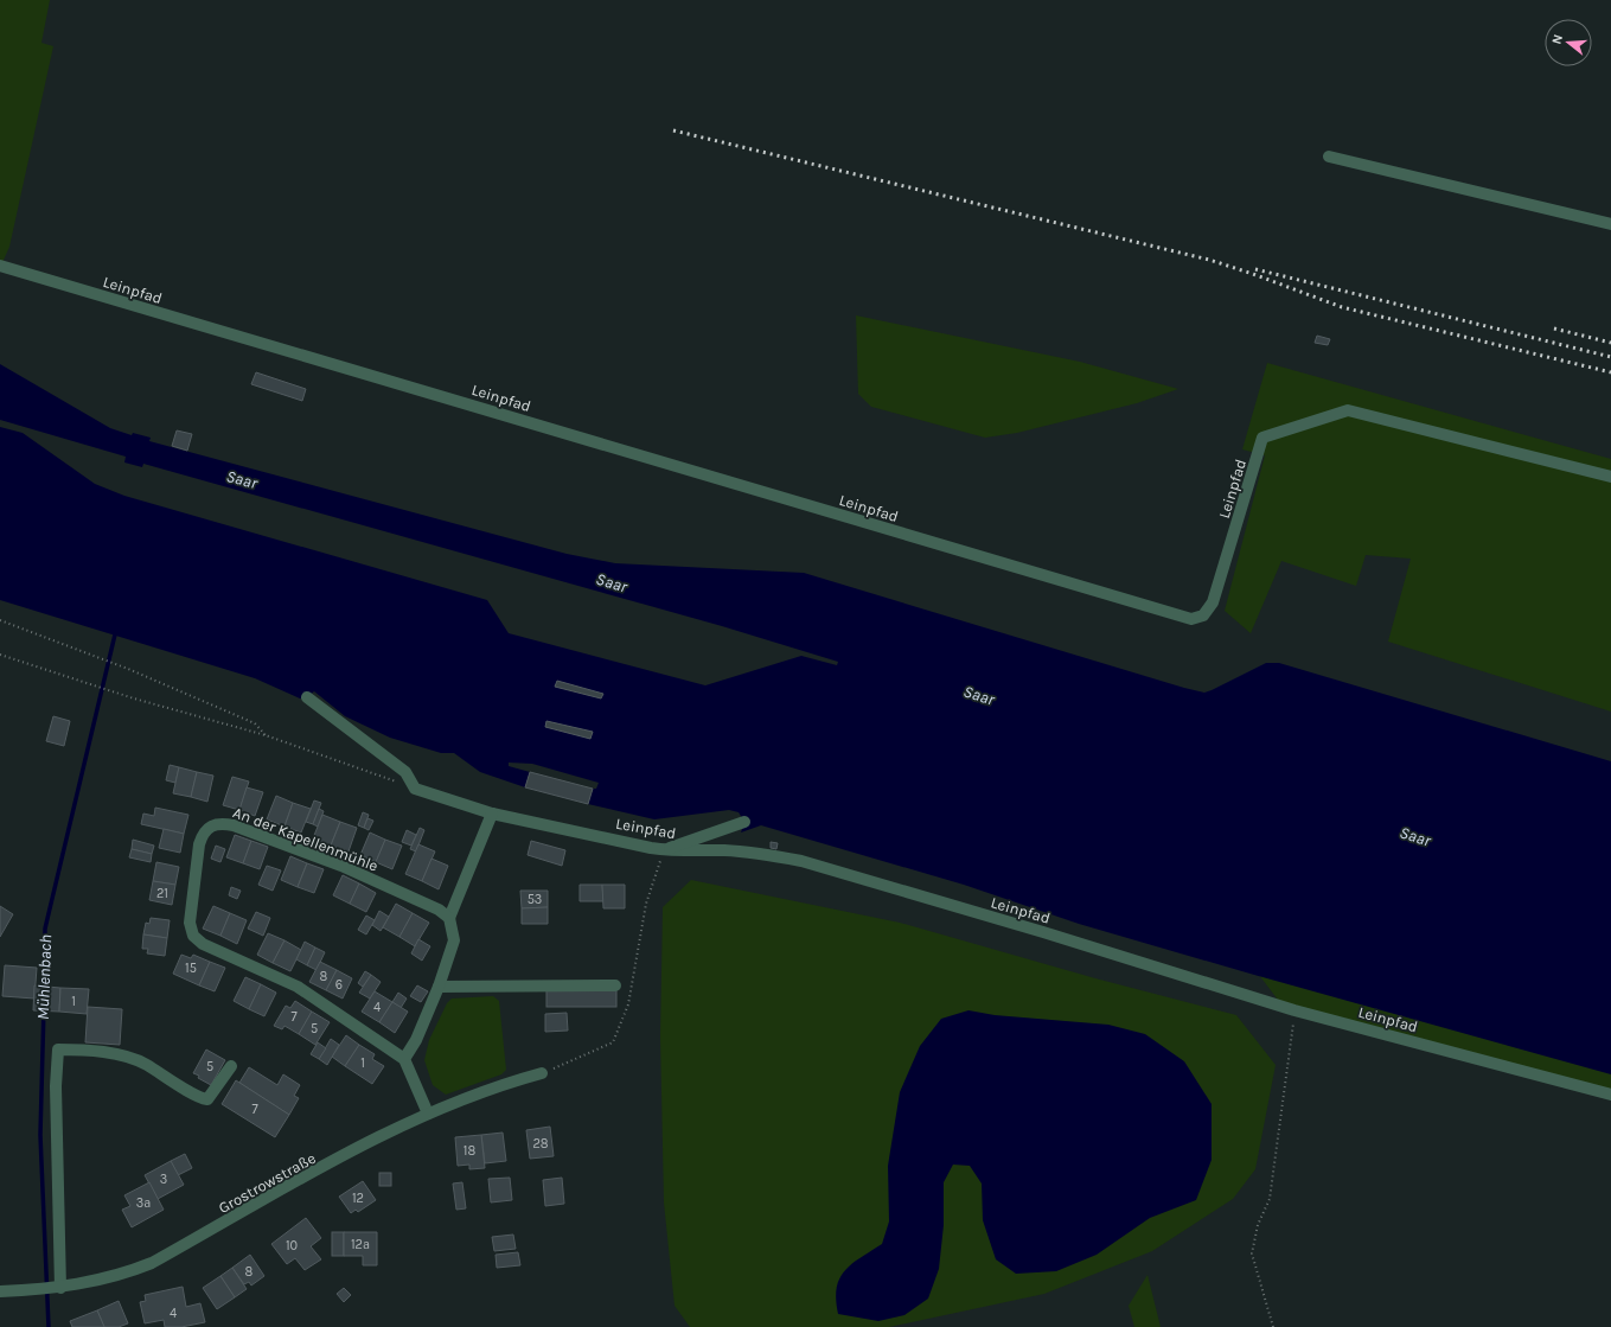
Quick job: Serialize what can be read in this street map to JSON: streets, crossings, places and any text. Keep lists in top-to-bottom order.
{
  "streets": {
    "street": ["Leinpfad", "An der Kapellenmühle", "Grostrowstraße"]
  },
  "water": ["Saar", "Mühlenbach"],
  "house_numbers": [
    "21",
    "53",
    "15",
    "8",
    "6",
    "1",
    "4",
    "7",
    "5",
    "1",
    "5",
    "7",
    "28",
    "18",
    "3",
    "12",
    "3a",
    "12a",
    "10",
    "8",
    "4"
  ],
  "north": "left"
}
